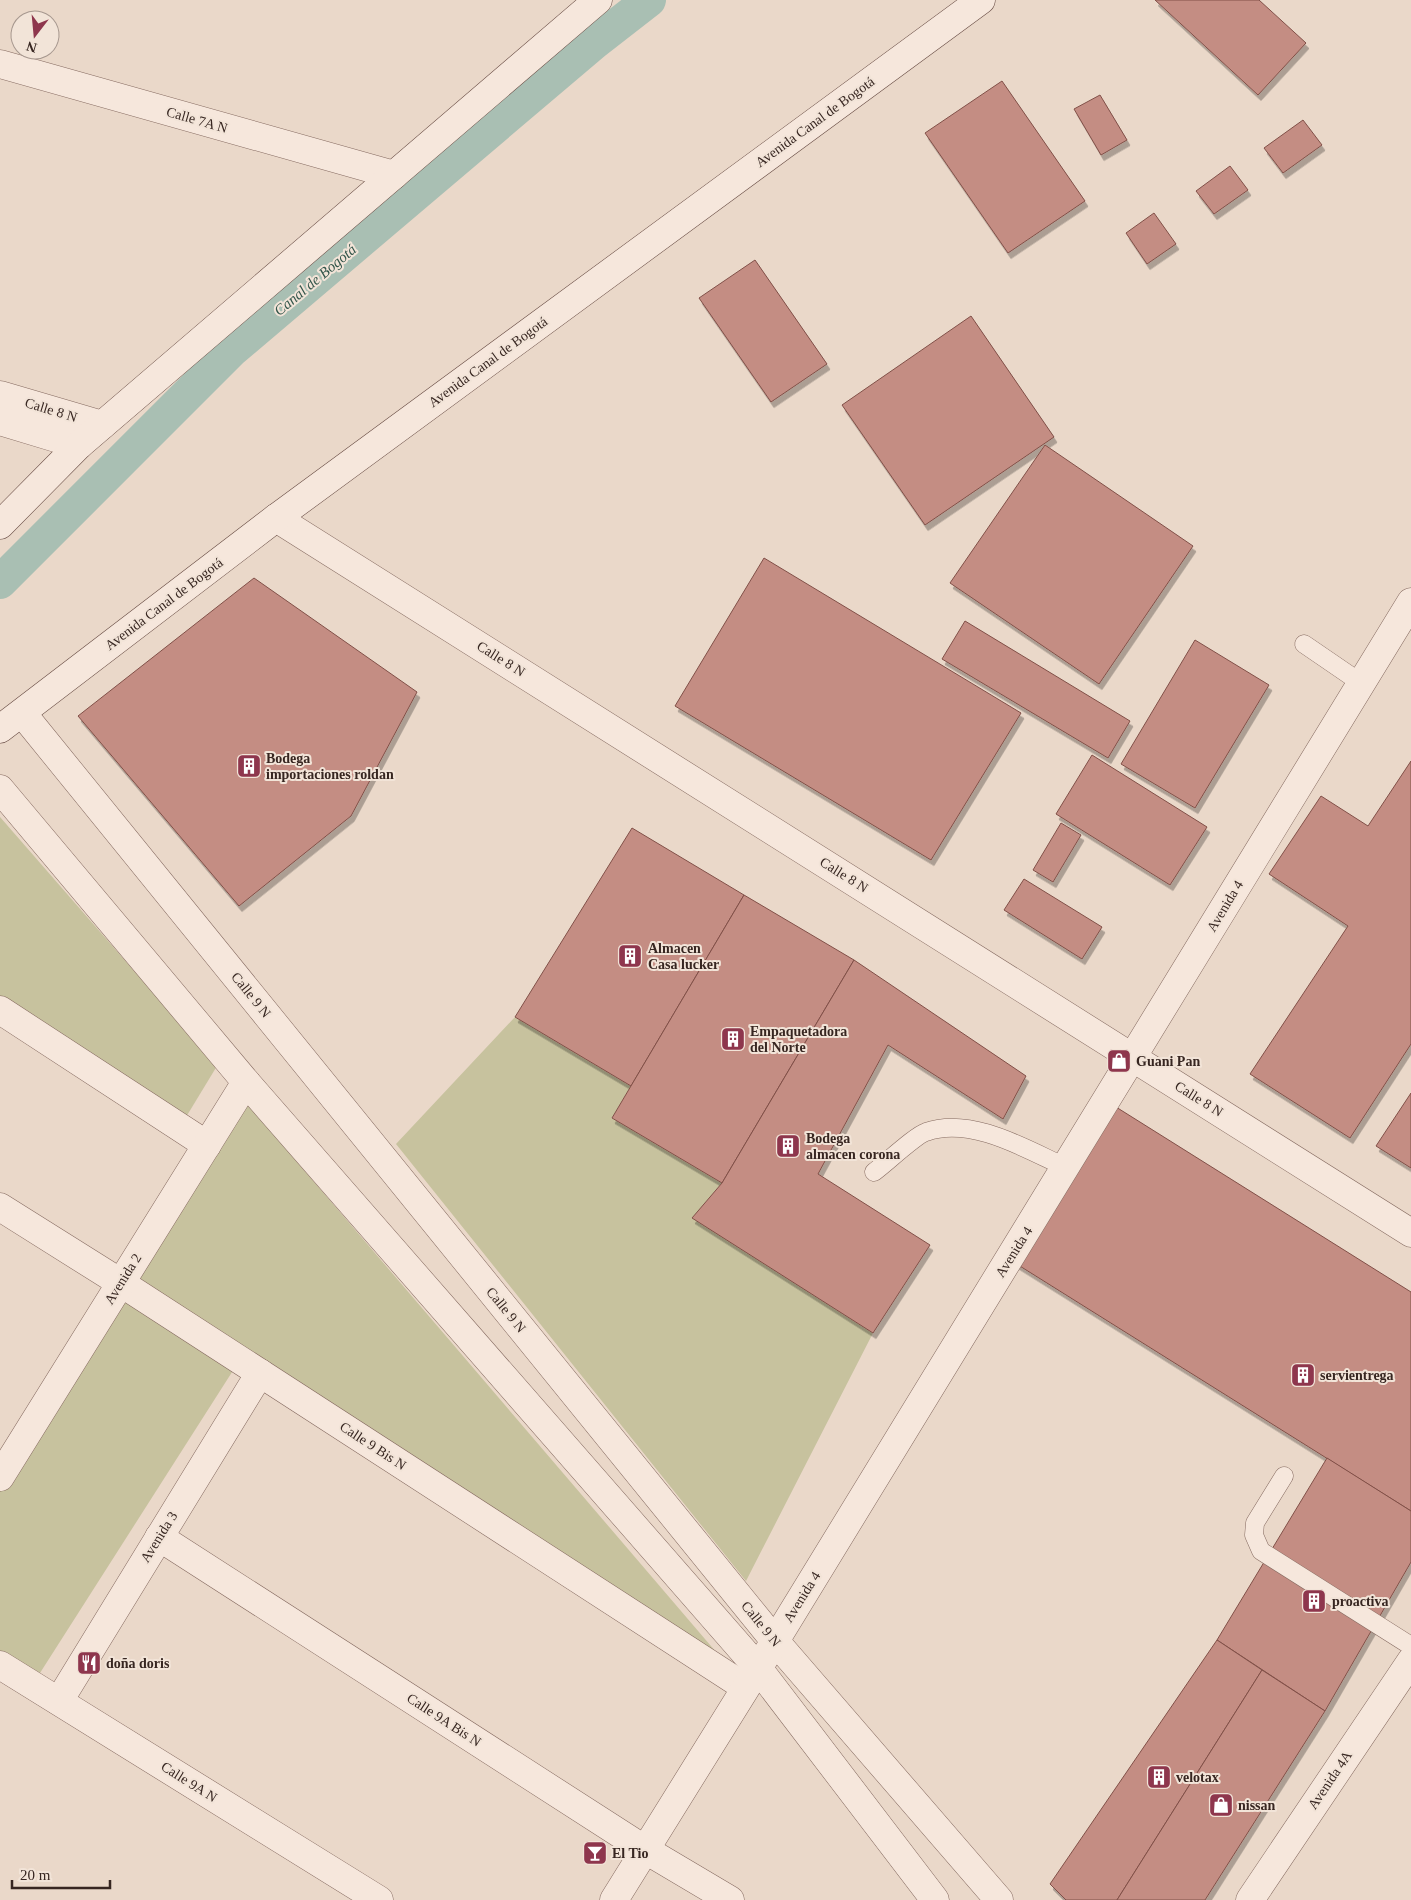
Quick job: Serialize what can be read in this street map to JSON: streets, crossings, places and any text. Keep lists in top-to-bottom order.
{
  "streets": {
    "street": [
      "Calle 7A N",
      "Avenida Canal de Bogotá",
      "Calle 8 N",
      "Avenida 4",
      "Calle 9 N",
      "Avenida 2",
      "Calle 9 Bis N",
      "Avenida 3",
      "Calle 9A Bis N",
      "Avenida 4A",
      "Calle 9A N"
    ]
  },
  "crossings": [
    ["Avenida Canal de Bogotá", "Calle 8 N"],
    ["Avenida Canal de Bogotá", "Calle 9 N"],
    ["Calle 8 N", "Avenida 4"],
    ["Avenida 4", "Calle 9 N"],
    ["Avenida 4", "Calle 9 Bis N"],
    ["Avenida 4", "Calle 9A Bis N"],
    ["Avenida 2", "Calle 9 Bis N"],
    ["Calle 9 Bis N", "Avenida 3"],
    ["Avenida 3", "Calle 9A Bis N"],
    ["Avenida 3", "Calle 9A N"]
  ],
  "water": ["Canal de Bogotá"],
  "places": {
    "building": [
      "Bodega importaciones roldan",
      "Almacen Casa lucker",
      "Empaquetadora del Norte",
      "Bodega almacen corona",
      "servientrega",
      "proactiva",
      "velotax"
    ],
    "shop": ["Guani Pan", "nissan"],
    "restaurant": ["doña doris"],
    "bar": ["El Tio"]
  },
  "scale_bar": "20 m",
  "north": "bottom"
}
